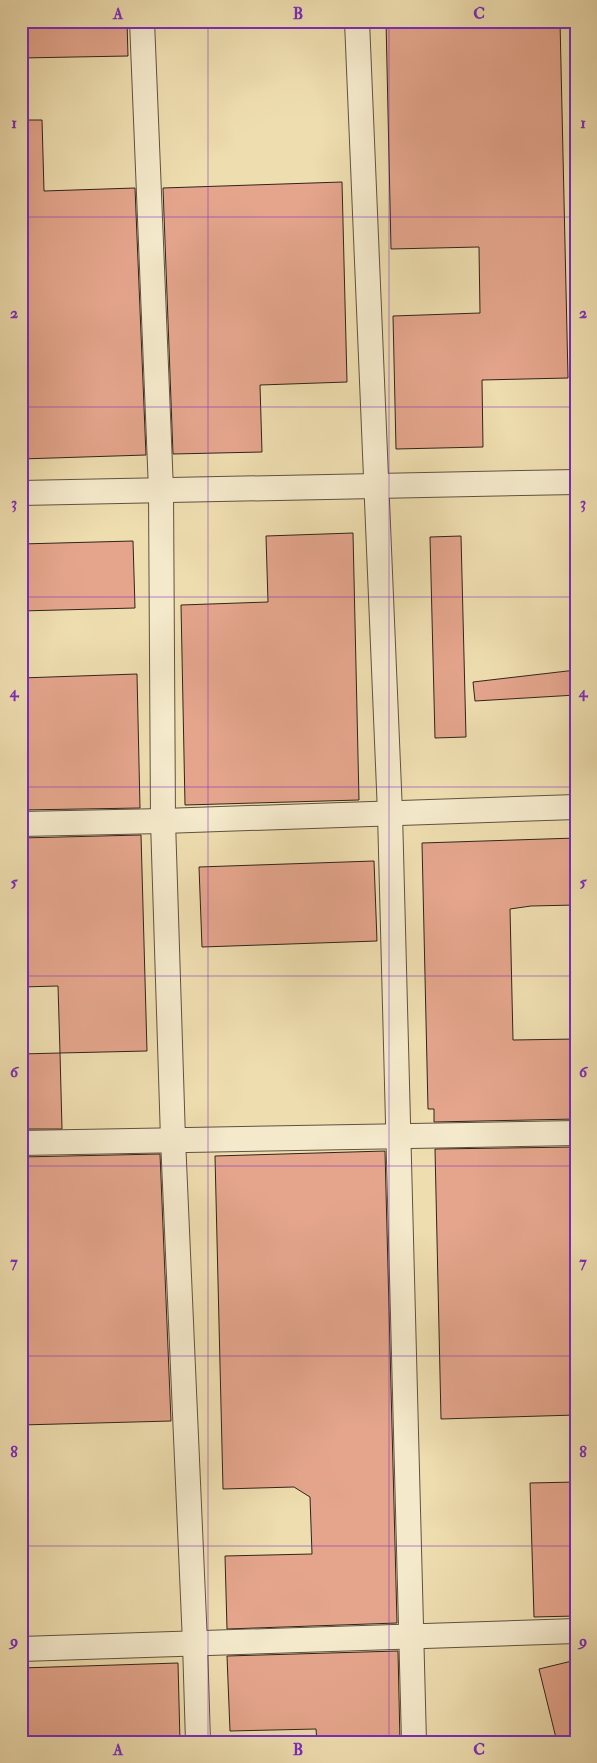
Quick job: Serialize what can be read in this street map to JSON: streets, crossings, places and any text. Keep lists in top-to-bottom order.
{
  "grid": {
    "columns": ["A", "B", "C"],
    "rows": [
      "1",
      "2",
      "3",
      "4",
      "5",
      "6",
      "7",
      "8",
      "9"
    ]
  }
}
